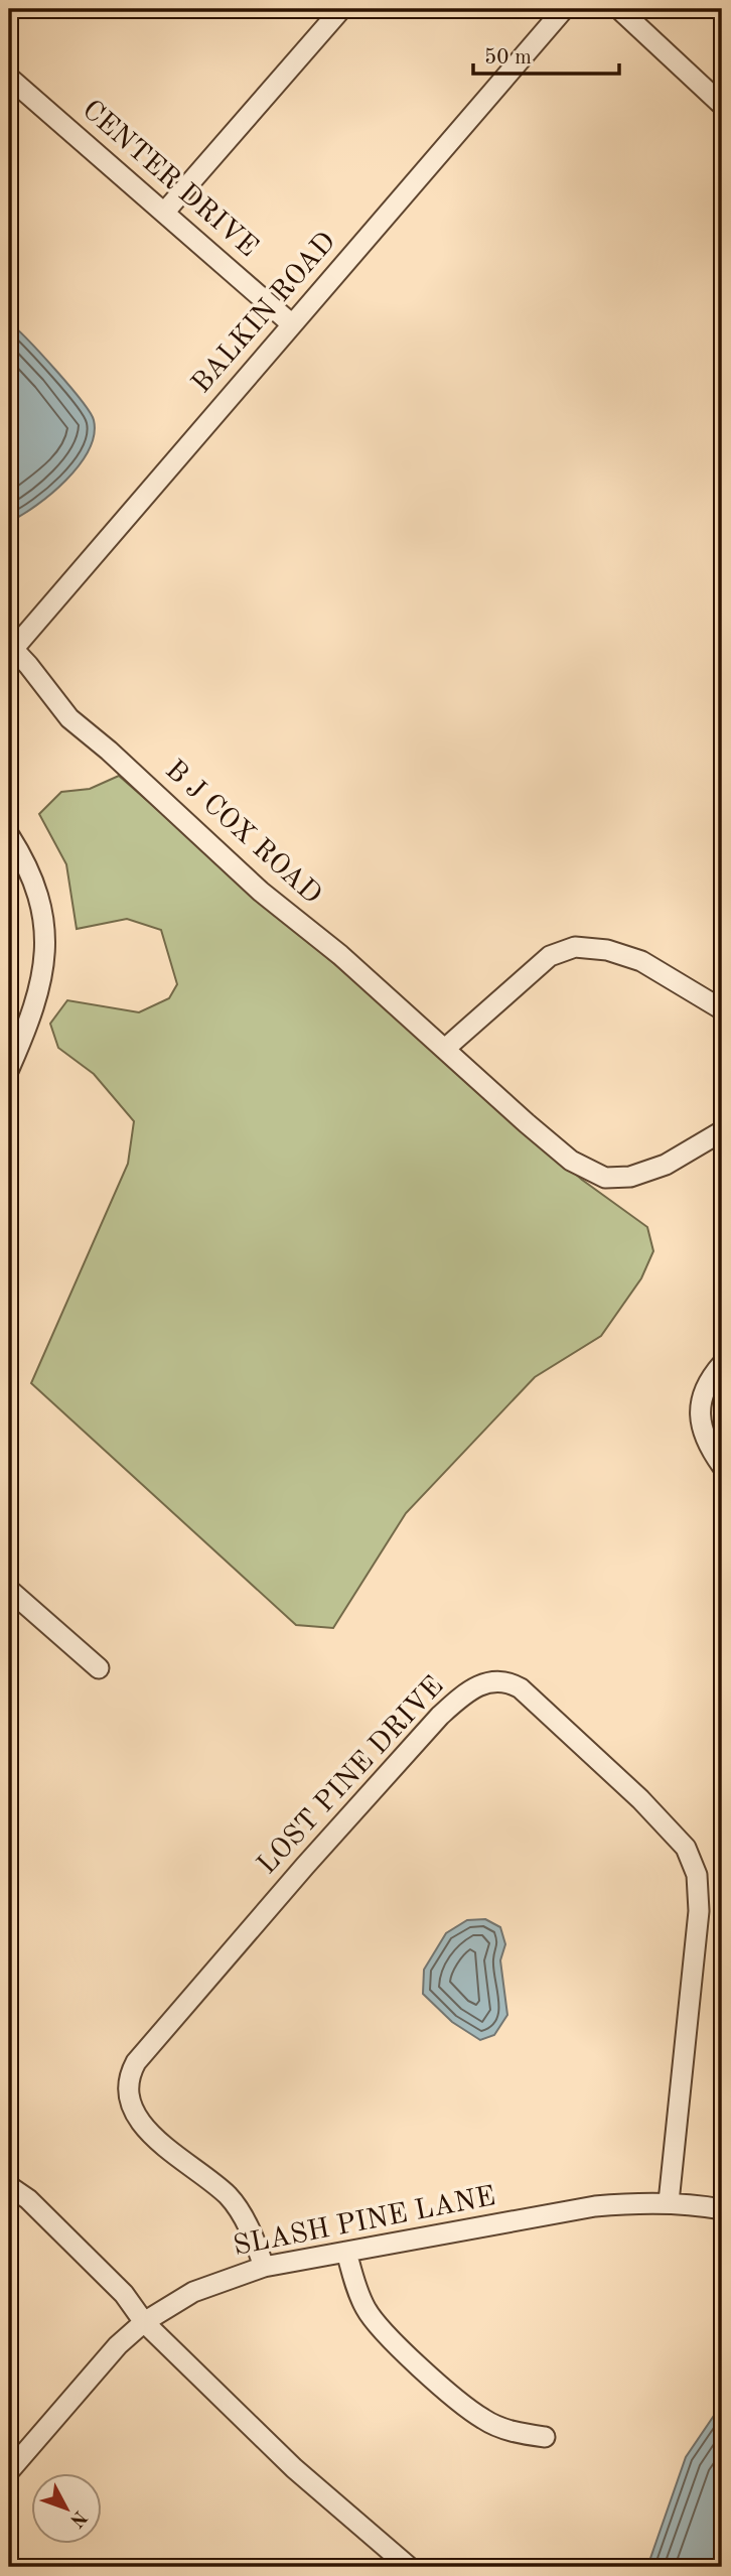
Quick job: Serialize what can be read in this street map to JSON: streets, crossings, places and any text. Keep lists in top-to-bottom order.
{
  "streets": {
    "street": [
      "CENTER DRIVE",
      "BALKIN ROAD",
      "B J COX ROAD",
      "LOST PINE DRIVE",
      "SLASH PINE LANE"
    ]
  },
  "crossings": [
    ["CENTER DRIVE", "BALKIN ROAD"],
    ["BALKIN ROAD", "B J COX ROAD"],
    ["LOST PINE DRIVE", "SLASH PINE LANE"]
  ],
  "scale_bar": "50 m",
  "north": "bottom right"
}
